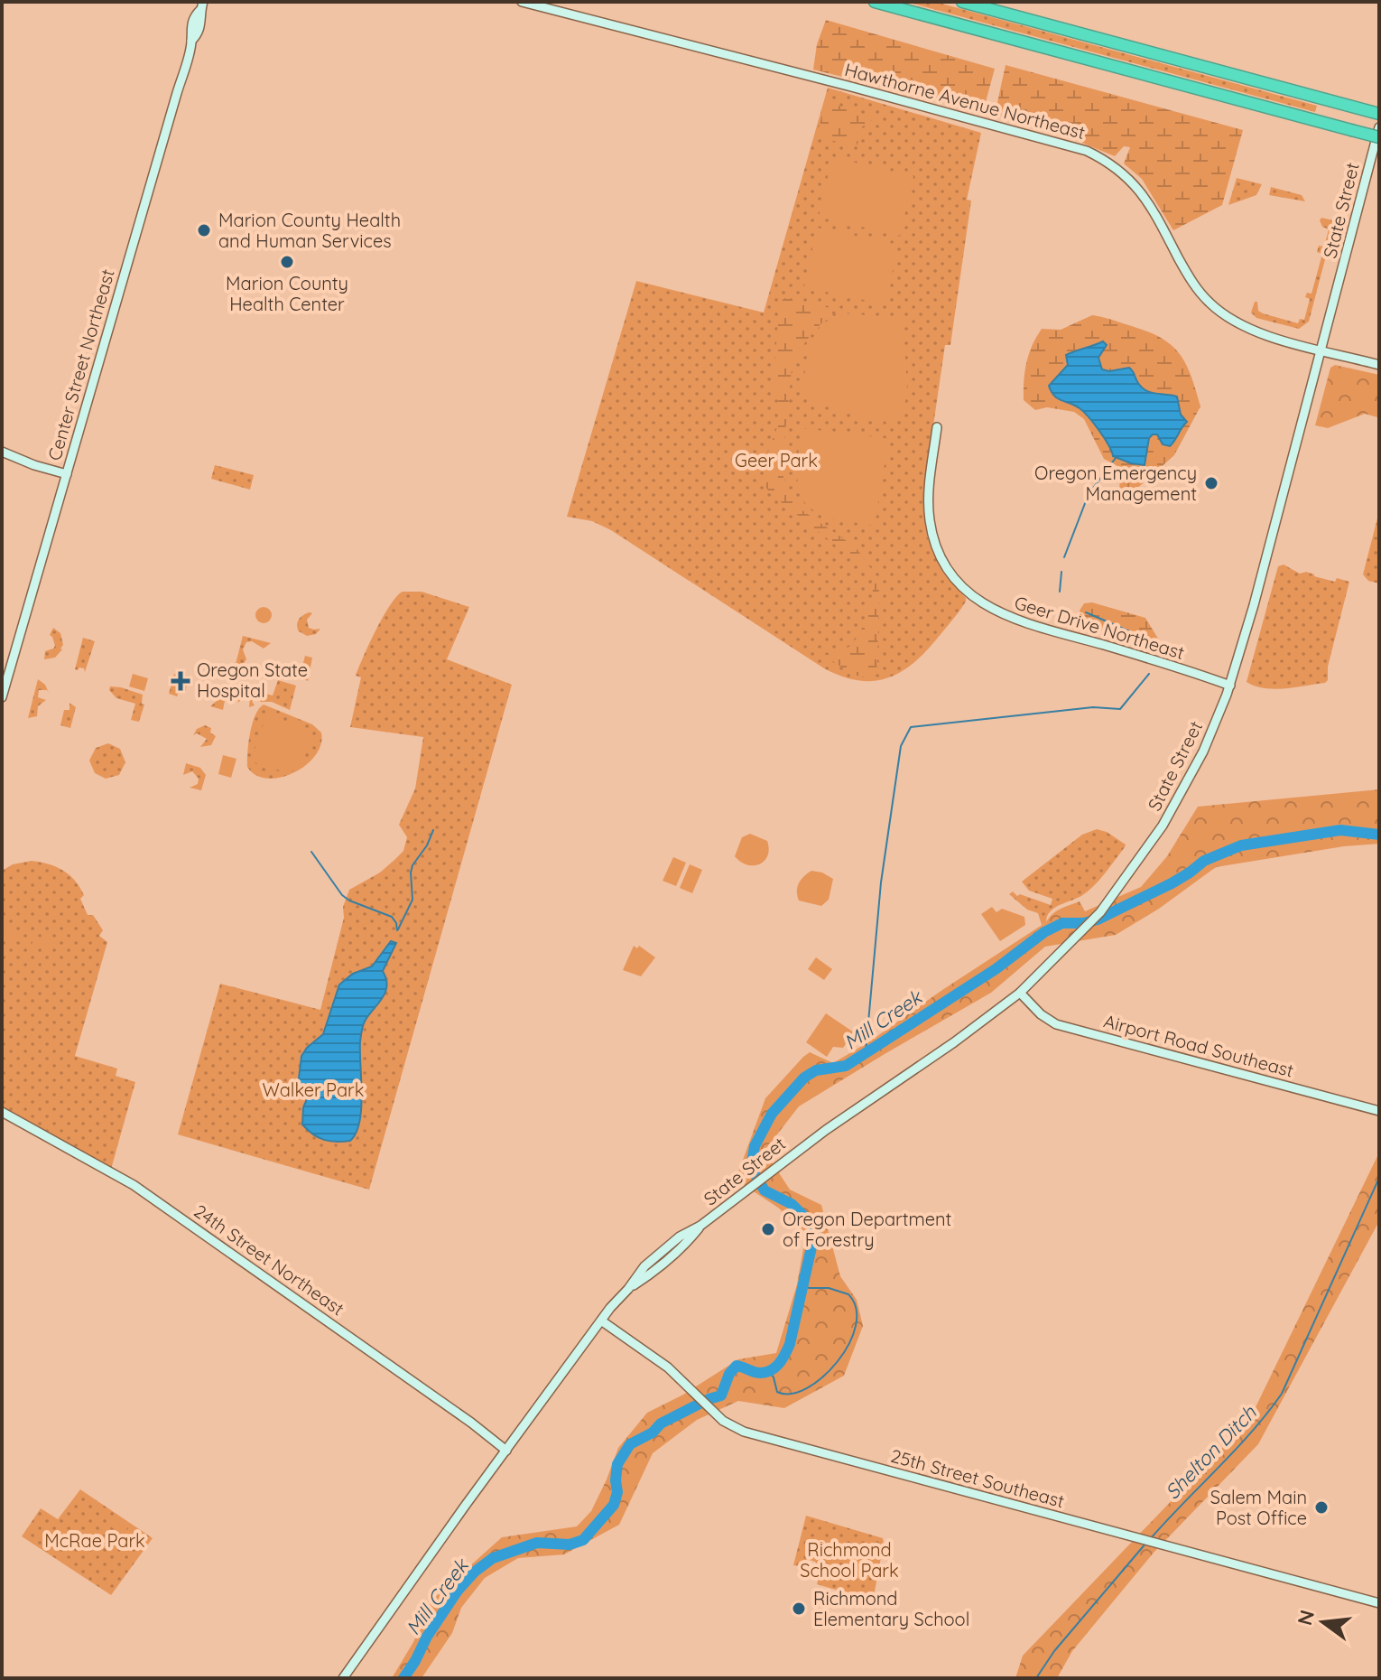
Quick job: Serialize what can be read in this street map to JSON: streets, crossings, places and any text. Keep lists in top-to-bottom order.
{
  "streets": {
    "main road": [
      "Hawthorne Avenue Northeast",
      "State Street",
      "Center Street Northeast",
      "Geer Drive Northeast",
      "Airport Road Southeast",
      "24th Street Northeast",
      "25th Street Southeast"
    ]
  },
  "crossings": [
    ["Hawthorne Avenue Northeast", "State Street"],
    ["State Street", "Geer Drive Northeast"],
    ["State Street", "Airport Road Southeast"],
    ["State Street", "24th Street Northeast"],
    ["State Street", "25th Street Southeast"]
  ],
  "water": ["Mill Creek", "Shelton Ditch"],
  "parks": [
    "Geer Park",
    "Walker Park",
    "McRae Park",
    "Richmond School Park"
  ],
  "places": {
    "other": [
      "Marion County Health and Human Services",
      "Marion County Health Center",
      "Oregon Emergency Management",
      "Oregon Department of Forestry",
      "Salem Main Post Office",
      "Richmond Elementary School"
    ],
    "health": ["Oregon State Hospital"]
  },
  "north": "left"
}
